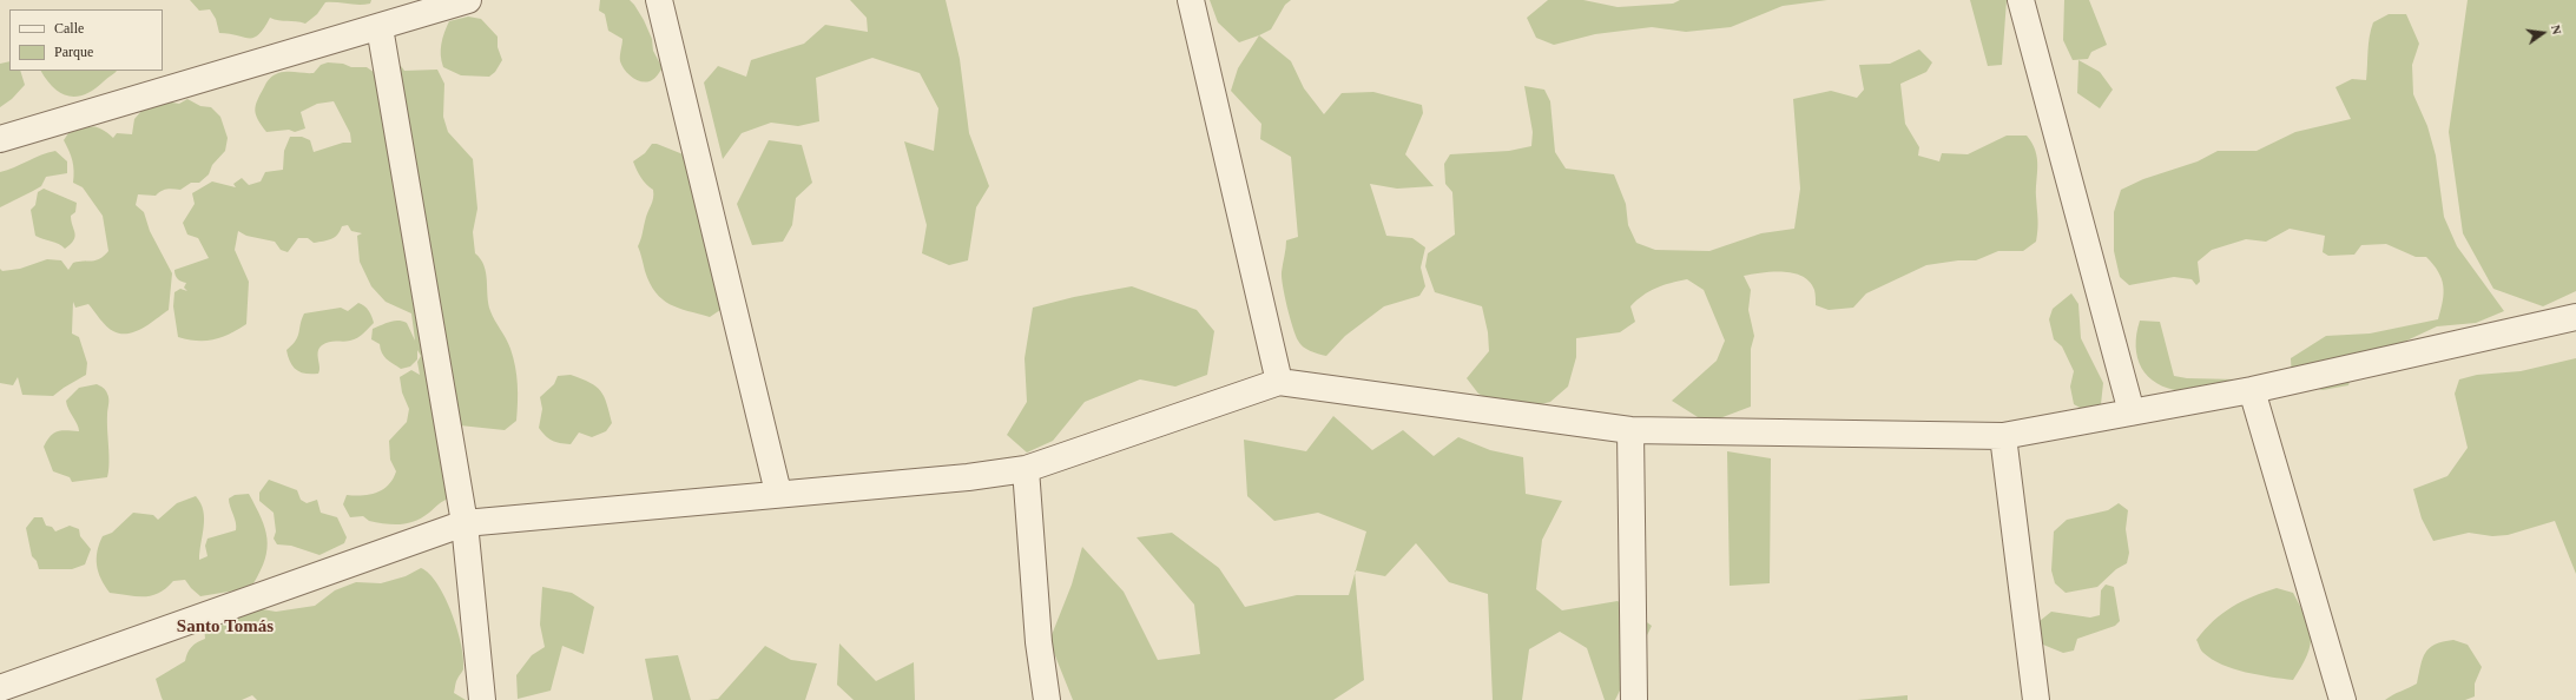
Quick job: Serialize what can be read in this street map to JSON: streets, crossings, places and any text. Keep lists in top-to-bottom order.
{
  "districts": ["Santo Tomás"],
  "legend": ["Calle", "Parque"],
  "north": "right"
}
